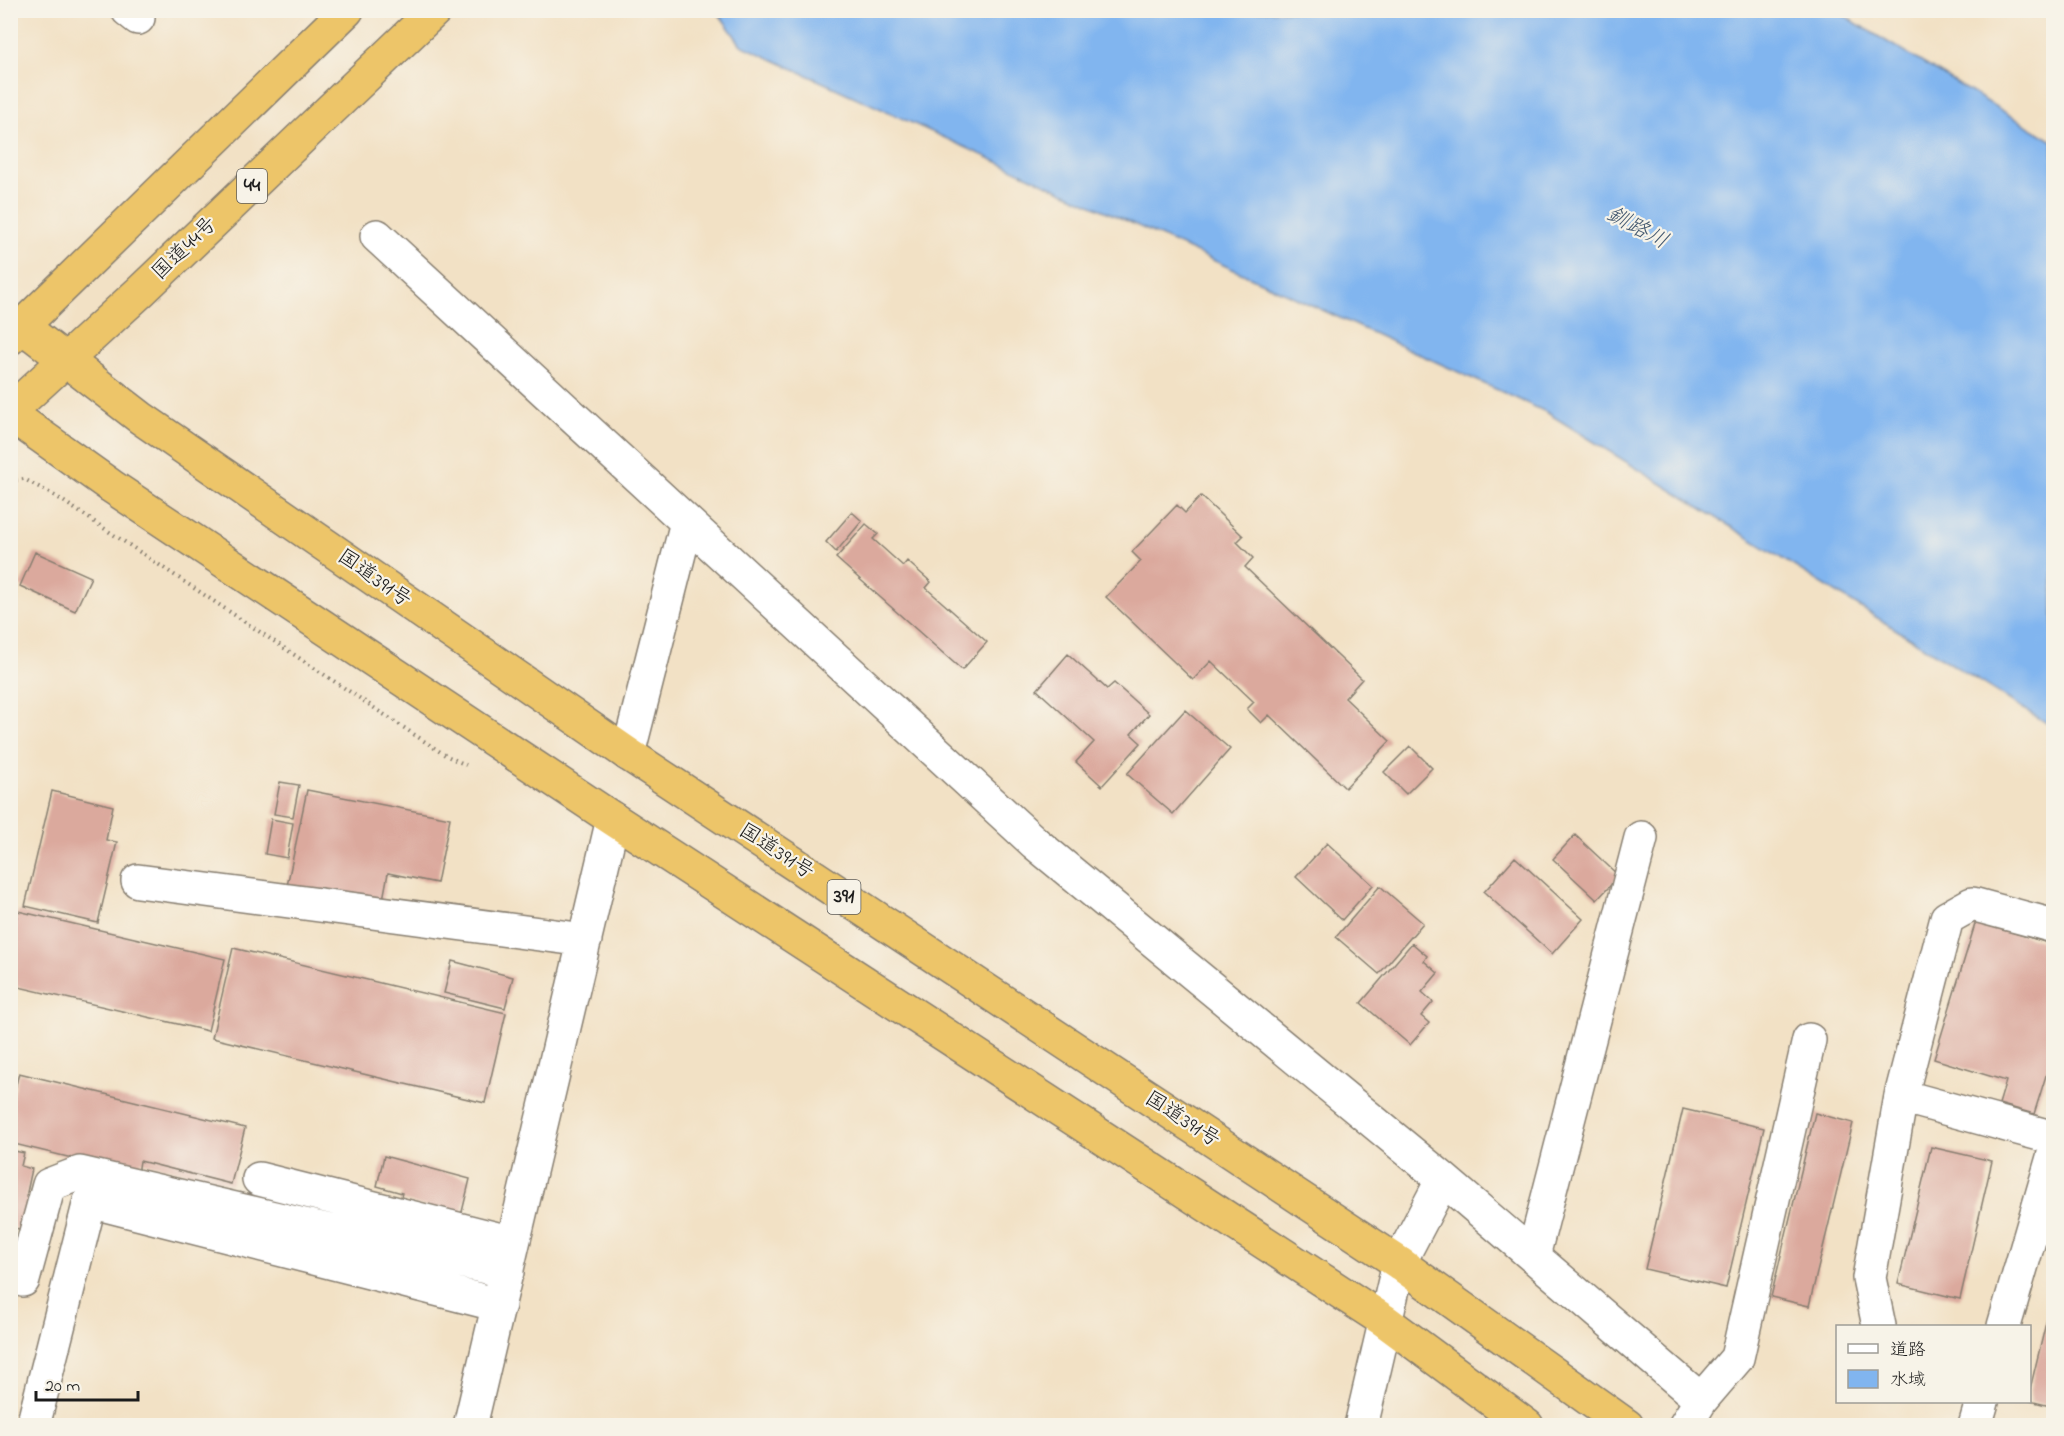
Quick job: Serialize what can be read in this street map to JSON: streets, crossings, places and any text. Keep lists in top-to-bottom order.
{
  "streets": {
    "highway": [
      "44",
      "国道44号",
      "国道391号",
      "391"
    ]
  },
  "crossings": [
    ["国道44号", "国道391号"]
  ],
  "water": ["釧路川"],
  "legend": ["道路", "水域"],
  "scale_bar": "20 m"
}
